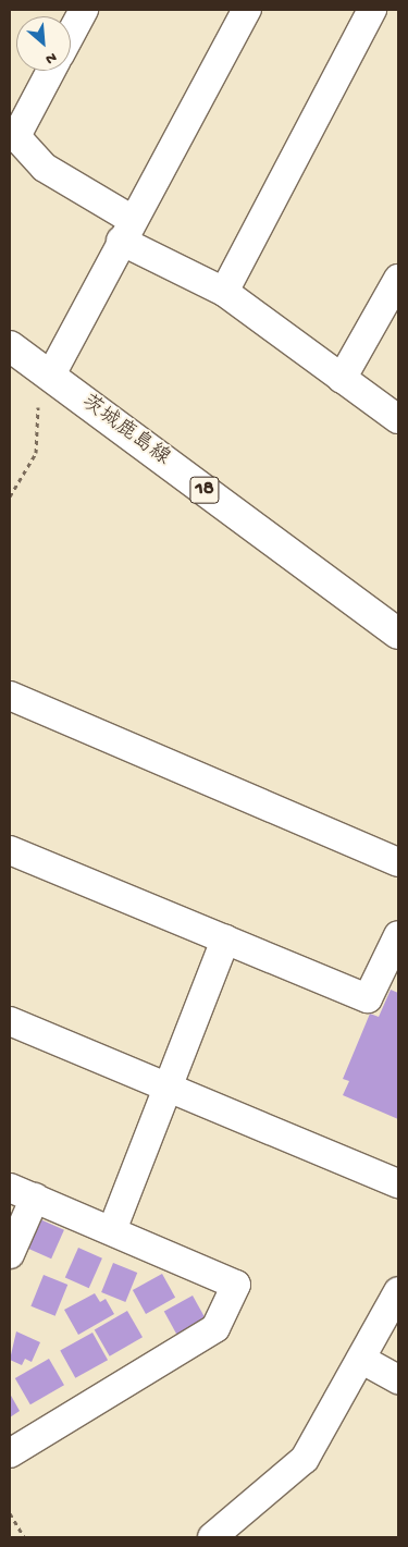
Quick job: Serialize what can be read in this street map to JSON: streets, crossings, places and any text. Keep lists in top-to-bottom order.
{
  "streets": {
    "main road": ["茨城鹿島線", "18"]
  },
  "north": "bottom right"
}
